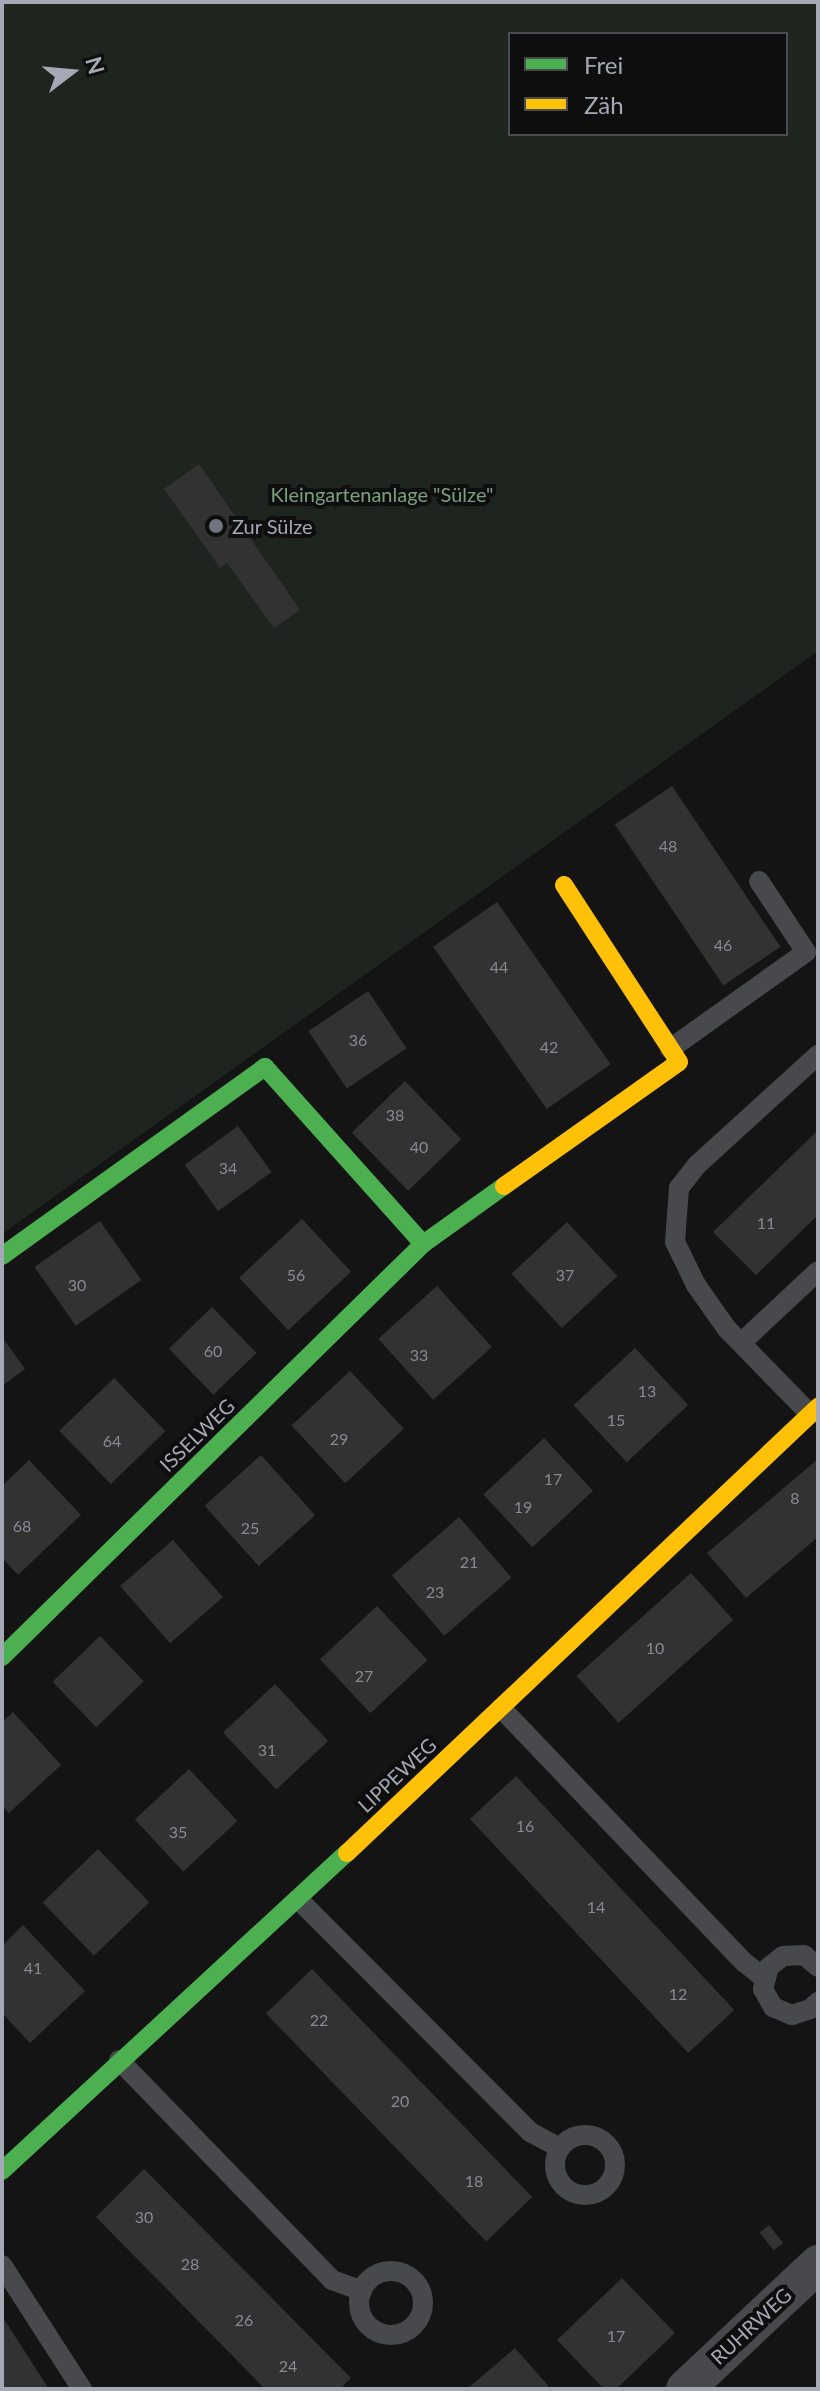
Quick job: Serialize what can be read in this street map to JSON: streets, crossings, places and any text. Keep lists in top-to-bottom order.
{
  "streets": {
    "street": ["ISSELWEG", "LIPPEWEG", "RUHRWEG"]
  },
  "parks": ["Kleingartenanlage \"Sülze\""],
  "places": ["Zur Sülze"],
  "house_numbers": [
    "48",
    "46",
    "44",
    "36",
    "42",
    "38",
    "40",
    "34",
    "11",
    "56",
    "37",
    "30",
    "60",
    "33",
    "13",
    "15",
    "29",
    "64",
    "17",
    "8",
    "19",
    "68",
    "25",
    "21",
    "23",
    "10",
    "27",
    "31",
    "16",
    "35",
    "14",
    "41",
    "12",
    "22",
    "20",
    "18",
    "30",
    "28",
    "26",
    "17",
    "24"
  ],
  "legend": ["Frei", "Zäh"],
  "north": "right"
}
